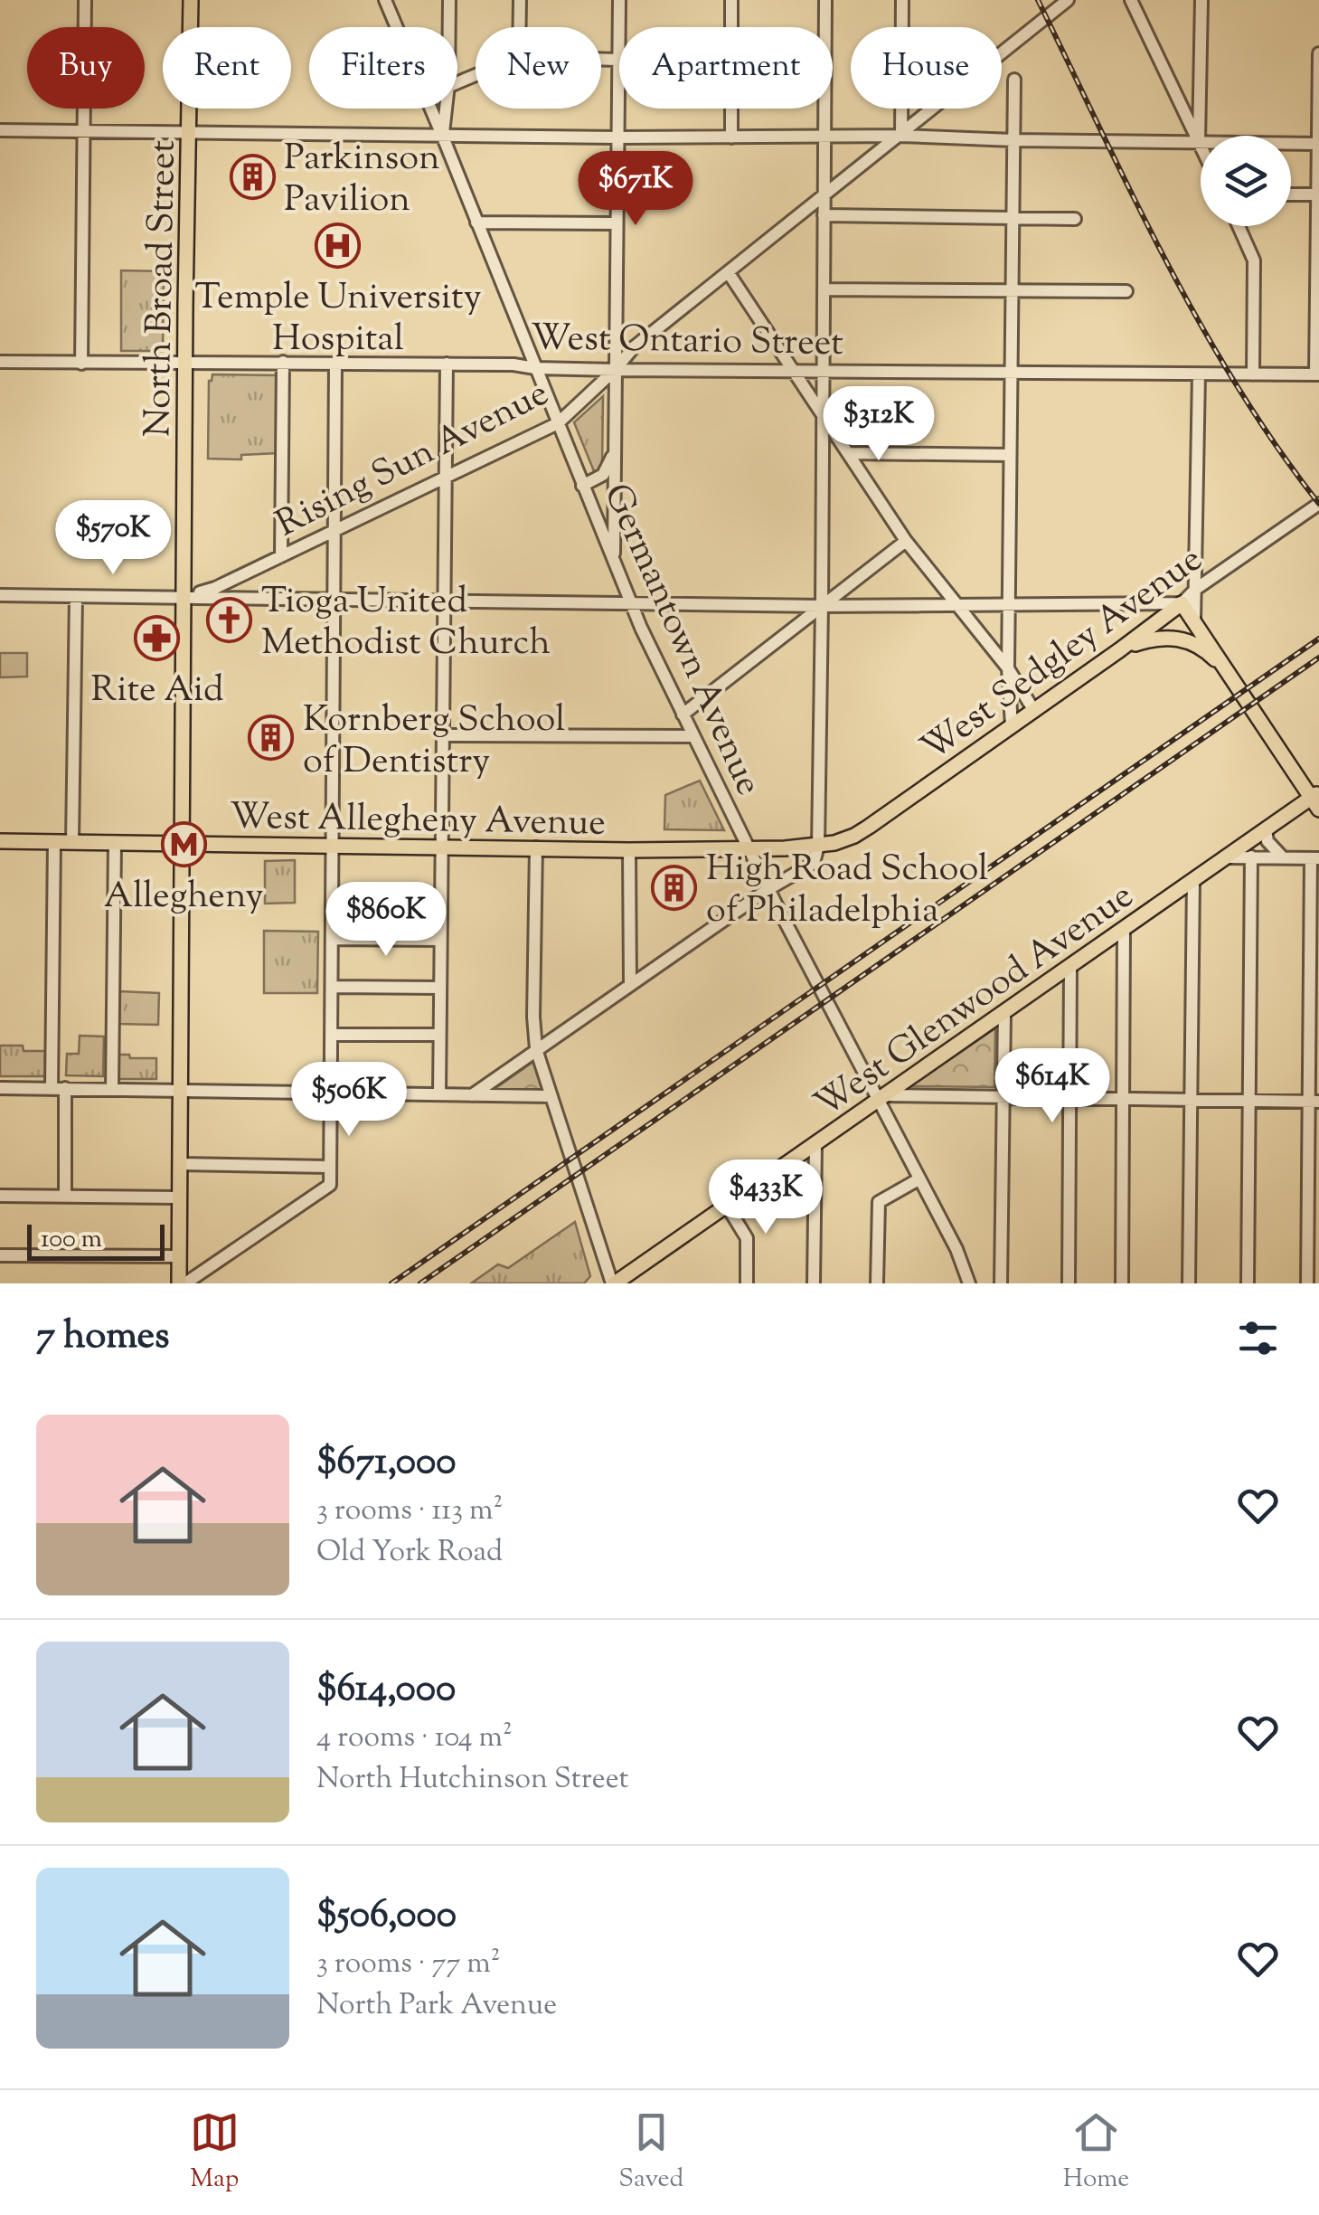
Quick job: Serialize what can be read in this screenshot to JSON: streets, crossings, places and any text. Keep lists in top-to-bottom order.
{
  "streets": {
    "main road": [
      "North Broad Street",
      "West Sedgley Avenue",
      "West Allegheny Avenue",
      "West Glenwood Avenue"
    ],
    "street": ["West Ontario Street", "Rising Sun Avenue", "Germantown Avenue"]
  },
  "crossings": [
    ["North Broad Street", "West Ontario Street"],
    ["North Broad Street", "Rising Sun Avenue"],
    ["North Broad Street", "West Allegheny Avenue"],
    ["West Ontario Street", "Rising Sun Avenue"],
    ["West Ontario Street", "Germantown Avenue"],
    ["Rising Sun Avenue", "Germantown Avenue"],
    ["Germantown Avenue", "West Allegheny Avenue"],
    ["Germantown Avenue", "West Glenwood Avenue"],
    ["West Sedgley Avenue", "West Allegheny Avenue"]
  ],
  "places": {
    "building": ["Parkinson Pavilion", "Kornberg School of Dentistry", "High Road School of Philadelphia"],
    "hospital": ["Temple University Hospital"],
    "church": ["Tioga United Methodist Church"],
    "pharmacy": ["Rite Aid"],
    "metro station": ["Allegheny"]
  },
  "scale_bar": "100 m",
  "page": {
    "chip": [
      "Buy",
      "Rent",
      "Filters",
      "New",
      "Apartment",
      "House"
    ],
    "price": [
      "$671K",
      "$312K",
      "$570K",
      "$860K",
      "$614K",
      "$506K",
      "$433K"
    ],
    "scale": "100 m",
    "heading": "7 homes",
    "list": [
      {
        "name": "$671,000",
        "note": "3 rooms · 113 m² · Old York Road"
      },
      {
        "name": "$614,000",
        "note": "4 rooms · 104 m² · North Hutchinson Street"
      },
      {
        "name": "$506,000",
        "note": "3 rooms · 77 m² · North Park Avenue"
      }
    ],
    "tabs": ["Map", "Saved", "Home"]
  }
}
